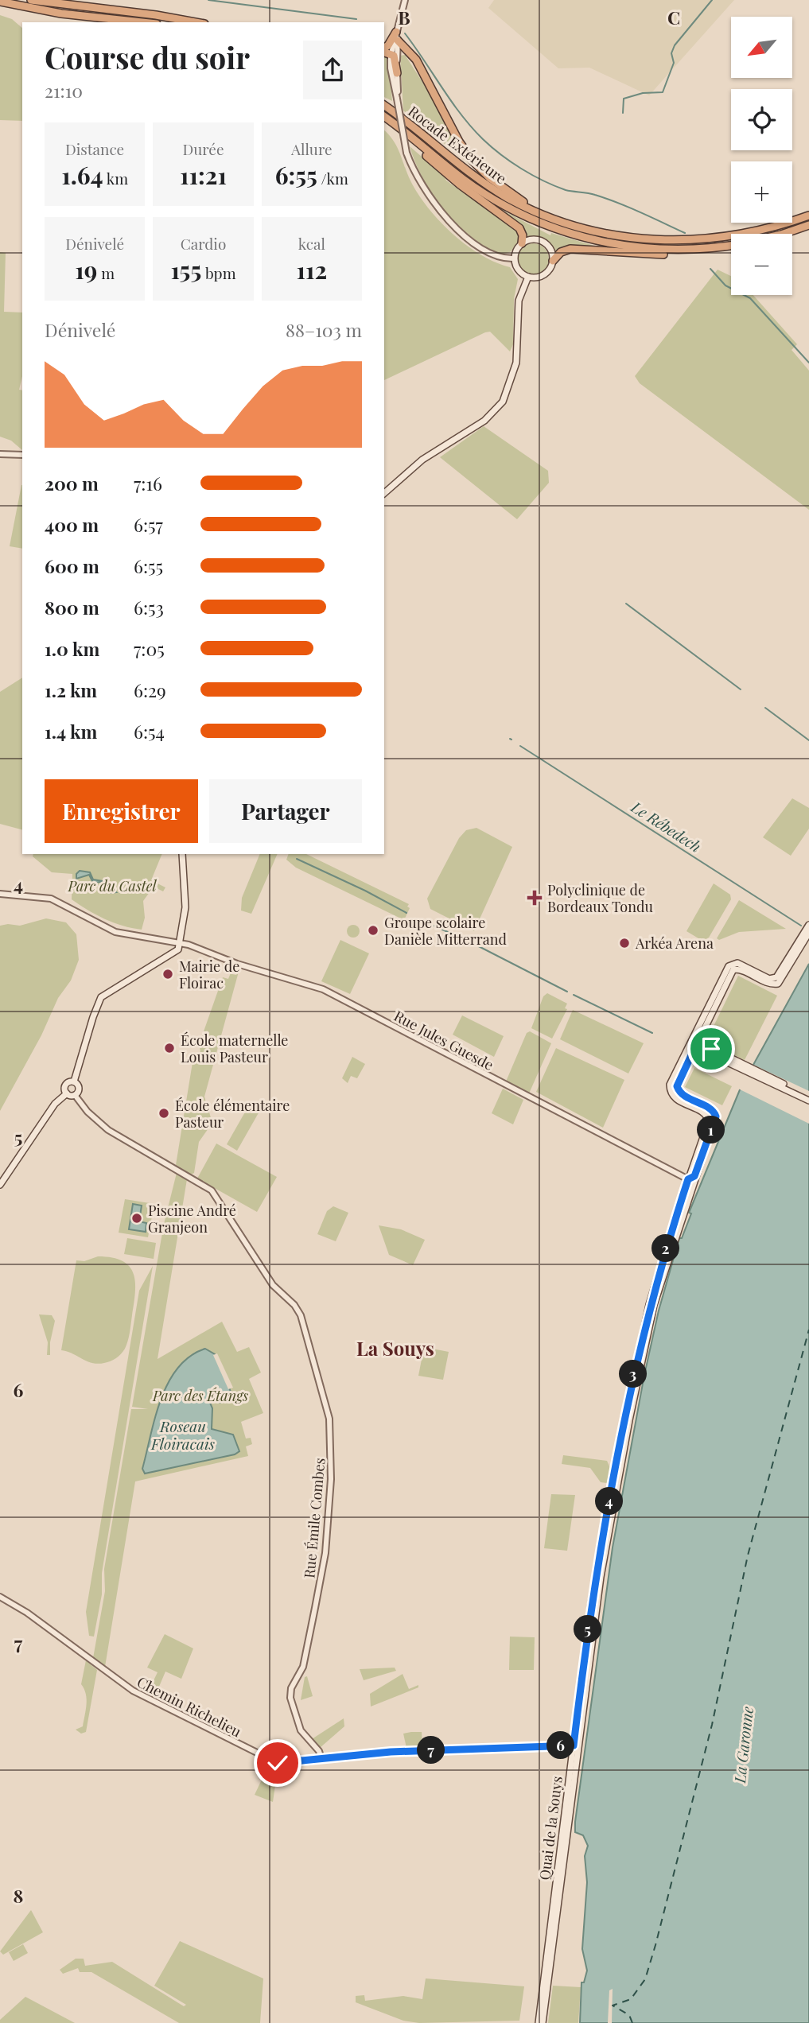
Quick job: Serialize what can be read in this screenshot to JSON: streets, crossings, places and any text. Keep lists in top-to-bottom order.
{
  "streets": {
    "highway": ["Rocade Extérieure"],
    "main road": ["Quai de la Souys"],
    "street": ["Rue Jules Guesde", "Rue Émile Combes", "Chemin Richelieu"]
  },
  "crossings": [
    ["Rue Jules Guesde", "Quai de la Souys"],
    ["Rue Émile Combes", "Chemin Richelieu"],
    ["Chemin Richelieu", "Quai de la Souys"]
  ],
  "districts": ["La Souys"],
  "water": ["Le Rébedech", "Roseau Floiracais", "La Garonne"],
  "parks": ["Parc du Castel", "Parc des Étangs"],
  "places": {
    "health": ["Polyclinique de Bordeaux Tondu"],
    "other": [
      "Groupe scolaire Danièle Mitterrand",
      "Arkéa Arena",
      "Mairie de Floirac",
      "École maternelle Louis Pasteur",
      "École élémentaire Pasteur",
      "Piscine André Granjeon"
    ]
  },
  "north": "bottom left",
  "page": {
    "map_buttons": ["+", "−"],
    "heading": ["Course du soir", "21:10"],
    "stats": [
      ["Distance", "1.64 km"],
      ["Durée", "11:21"],
      ["Allure", "6:55 /km"],
      ["Dénivelé", "19 m"],
      ["Cardio", "155 bpm"],
      ["kcal", "112"]
    ],
    "chart": ["Dénivelé", "88–103 m"],
    "list": [
      {
        "name": "200 m",
        "note": "7:16"
      },
      {
        "name": "400 m",
        "note": "6:57"
      },
      {
        "name": "600 m",
        "note": "6:55"
      },
      {
        "name": "800 m",
        "note": "6:53"
      },
      {
        "name": "1.0 km",
        "note": "7:05"
      },
      {
        "name": "1.2 km",
        "note": "6:29"
      },
      {
        "name": "1.4 km",
        "note": "6:54"
      }
    ],
    "buttons": ["Enregistrer", "Partager"],
    "pins": [
      "1",
      "2",
      "3",
      "4",
      "5",
      "6",
      "7"
    ]
  },
  "grid": {
    "columns": ["B", "C"],
    "rows": [
      "4",
      "5",
      "6",
      "7",
      "8"
    ]
  }
}
